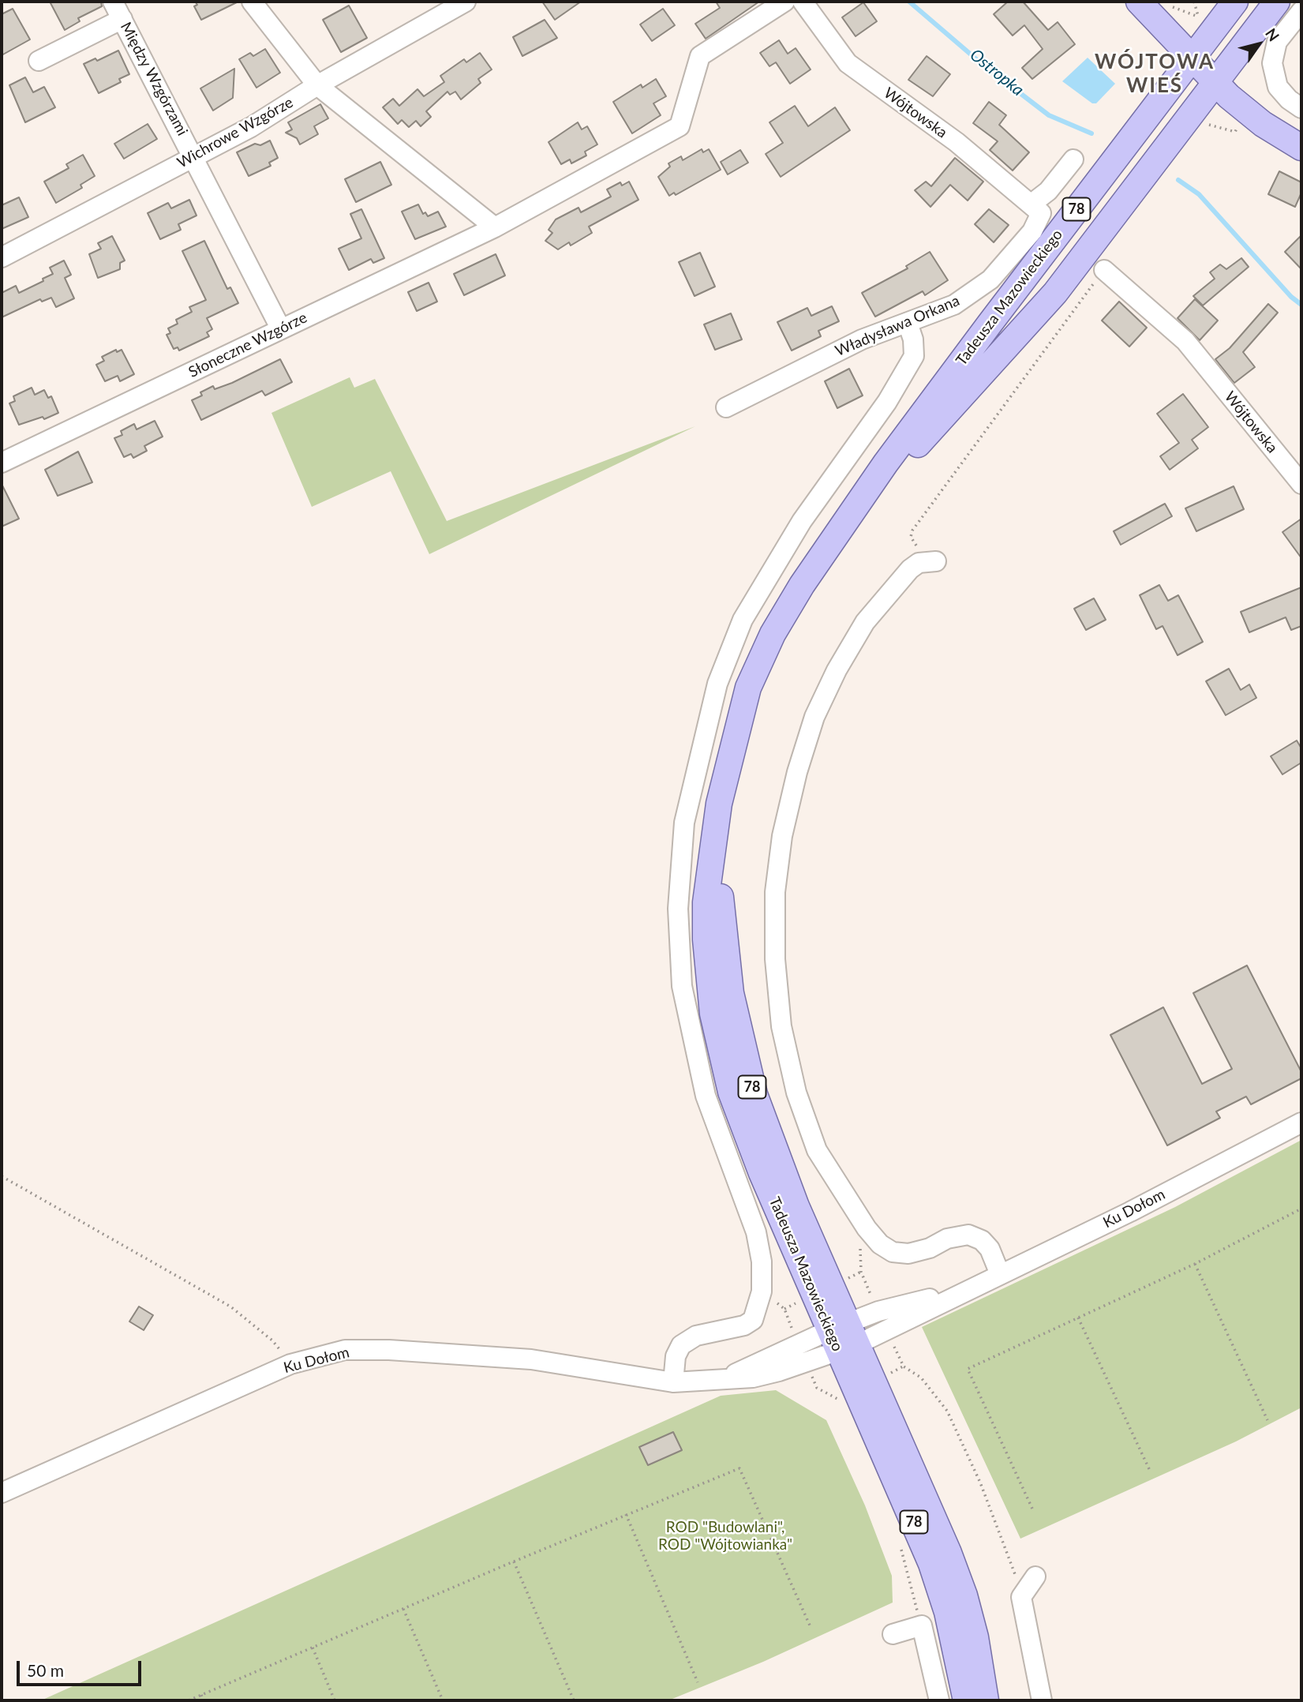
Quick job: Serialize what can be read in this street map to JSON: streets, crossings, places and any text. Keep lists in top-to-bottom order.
{
  "streets": {
    "main road": ["78", "Tadeusza Mazowieckiego"],
    "street": [
      "Między Wzgórzami",
      "Wójtowska",
      "Wichrowe Wzgórze",
      "Władysława Orkana",
      "Słoneczne Wzgórze",
      "Ku Dołom"
    ]
  },
  "crossings": [
    ["Między Wzgórzami", "Wichrowe Wzgórze"],
    ["Między Wzgórzami", "Słoneczne Wzgórze"],
    ["Wójtowska", "Władysława Orkana"],
    ["78", "Tadeusza Mazowieckiego"],
    ["Tadeusza Mazowieckiego", "Ku Dołom"]
  ],
  "districts": ["WÓJTOWA WIEŚ"],
  "water": ["Ostropka"],
  "parks": ["ROD \"Budowlani\", ROD \"Wójtowianka\""],
  "scale_bar": "50 m",
  "north": "top right"
}
